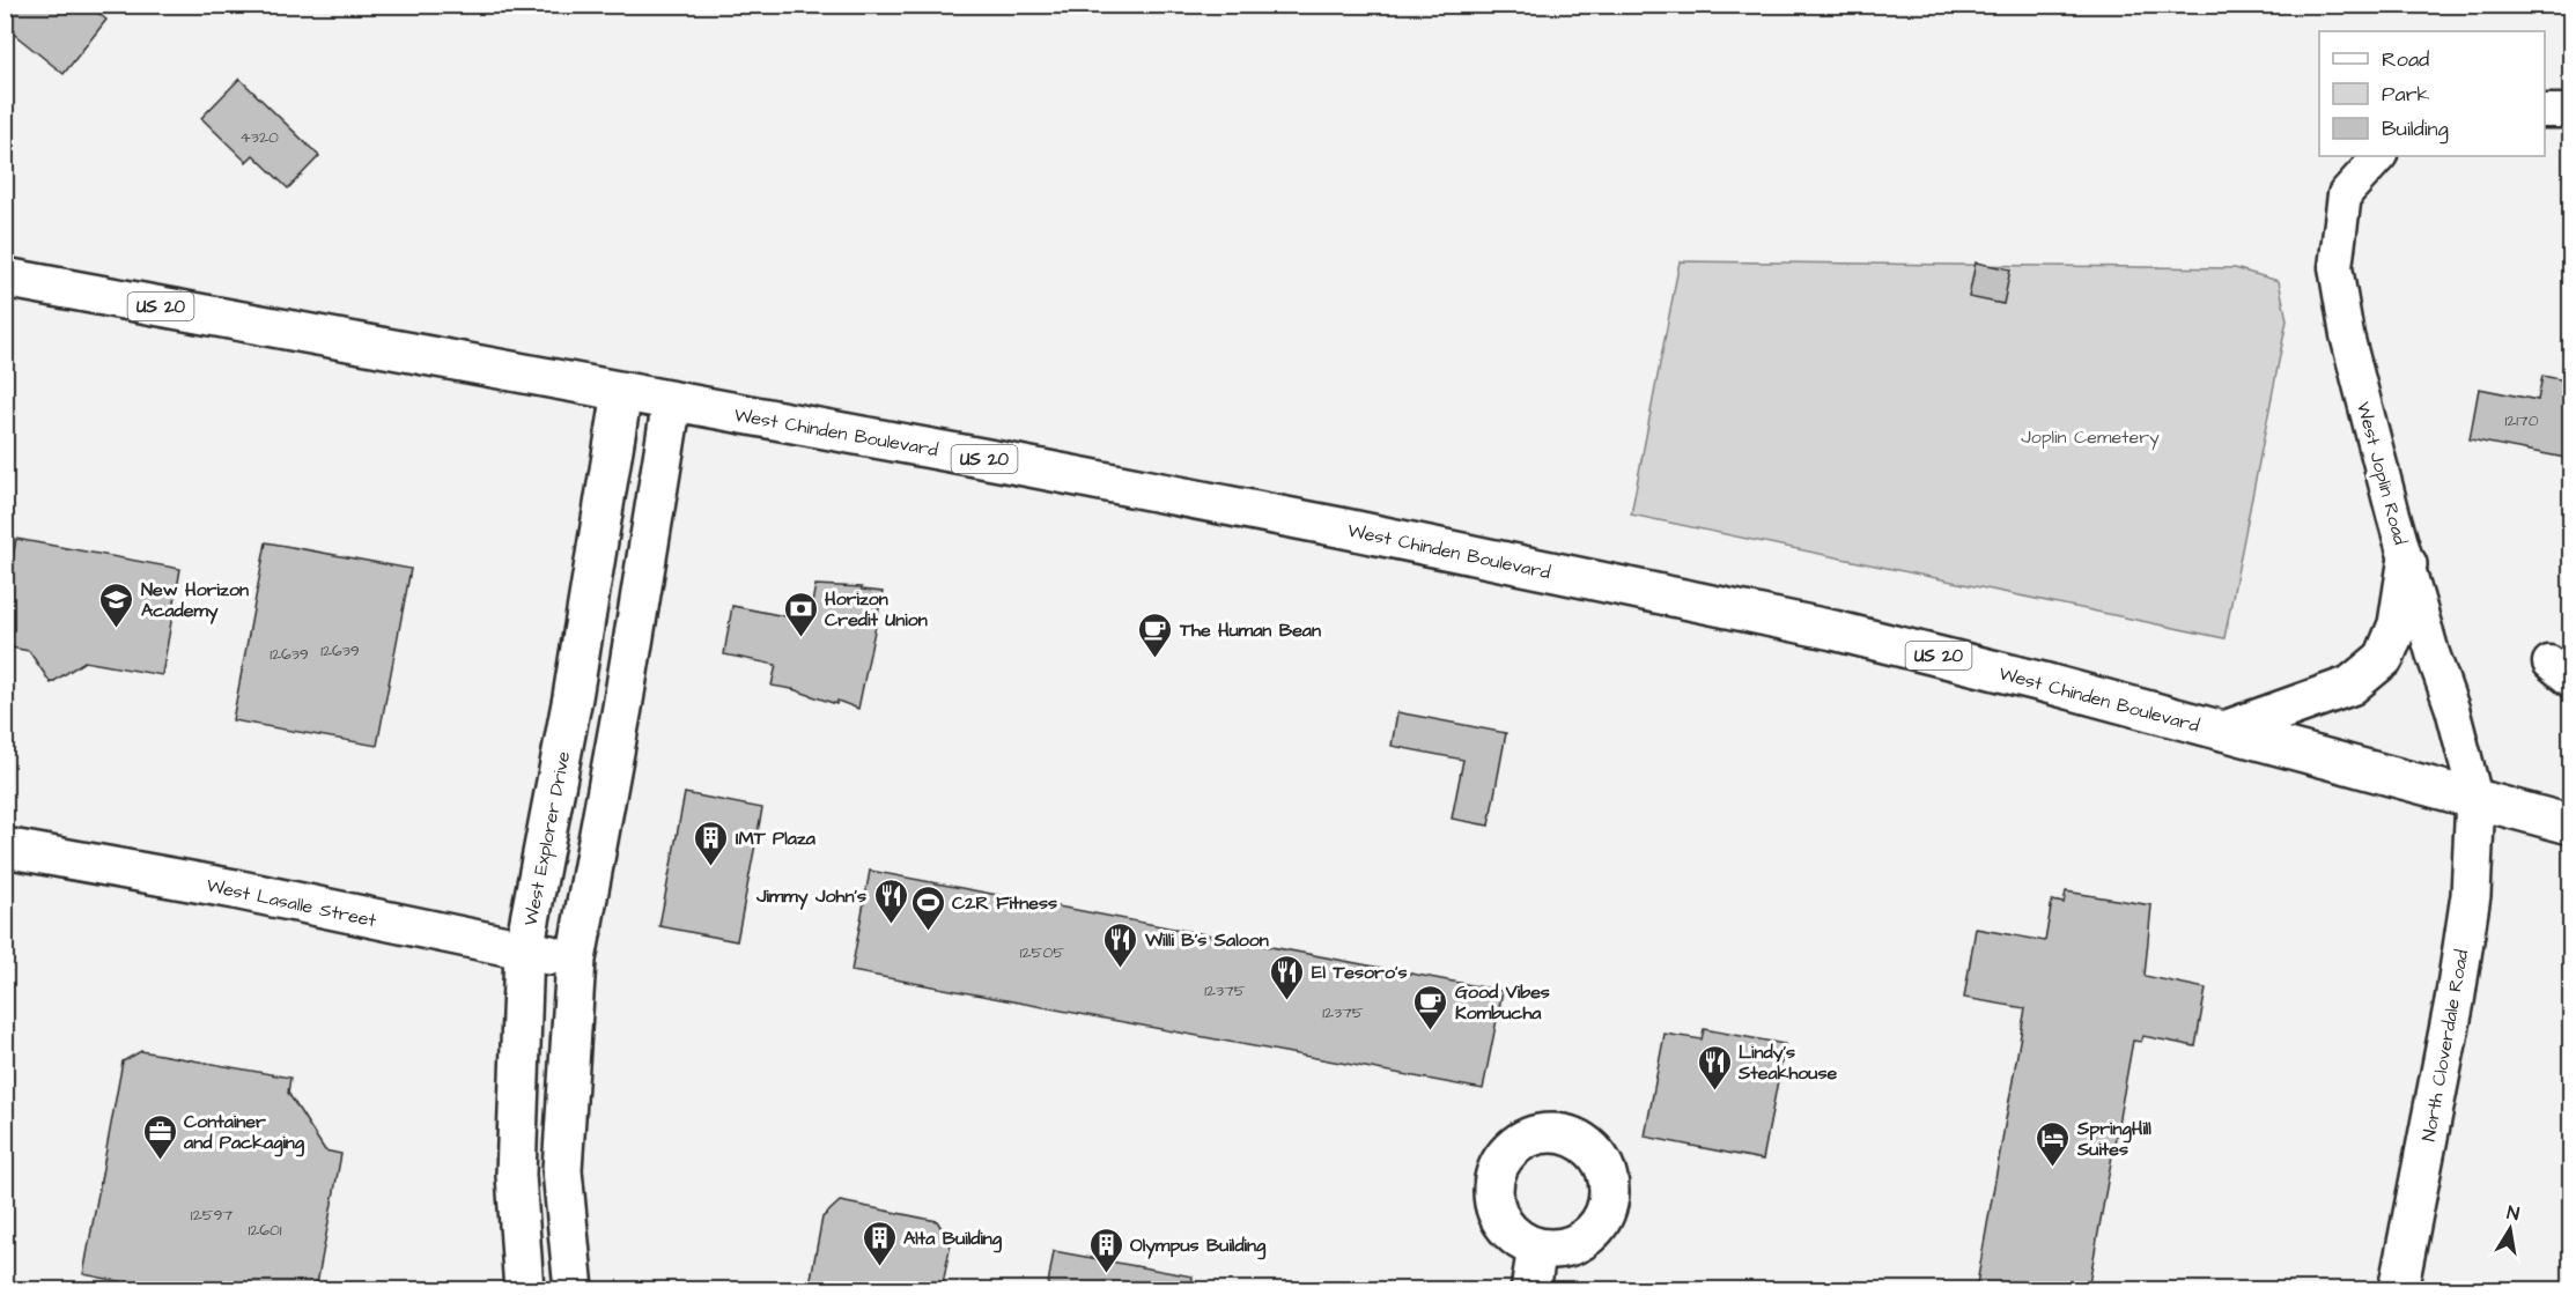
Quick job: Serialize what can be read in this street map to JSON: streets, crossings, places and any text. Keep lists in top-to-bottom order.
{
  "streets": {
    "main road": [
      "US 20",
      "West Chinden Boulevard",
      "West Explorer Drive",
      "West Lasalle Street",
      "North Cloverdale Road"
    ],
    "street": ["West Joplin Road"]
  },
  "crossings": [
    ["West Chinden Boulevard", "West Joplin Road"],
    ["West Chinden Boulevard", "West Explorer Drive"],
    ["West Chinden Boulevard", "North Cloverdale Road"],
    ["West Joplin Road", "North Cloverdale Road"],
    ["West Explorer Drive", "West Lasalle Street"]
  ],
  "parks": ["Joplin Cemetery"],
  "places": {
    "school or university": ["New Horizon Academy"],
    "bank": ["Horizon Credit Union"],
    "cafe": ["The Human Bean", "Good Vibes Kombucha"],
    "building": ["IMT Plaza", "Alta Building", "Olympus Building"],
    "restaurant": [
      "Jimmy John's",
      "Willi B's Saloon",
      "El Tesoro's",
      "Lindy's Steakhouse"
    ],
    "sports": ["C2R Fitness"],
    "office": ["Container and Packaging"],
    "hotel": ["SpringHill Suites"]
  },
  "house_numbers": [
    "4320",
    "12170",
    "12639",
    "12639",
    "12505",
    "12375",
    "12375",
    "12597",
    "12601"
  ],
  "legend": ["Road", "Park", "Building"],
  "north": "top"
}
